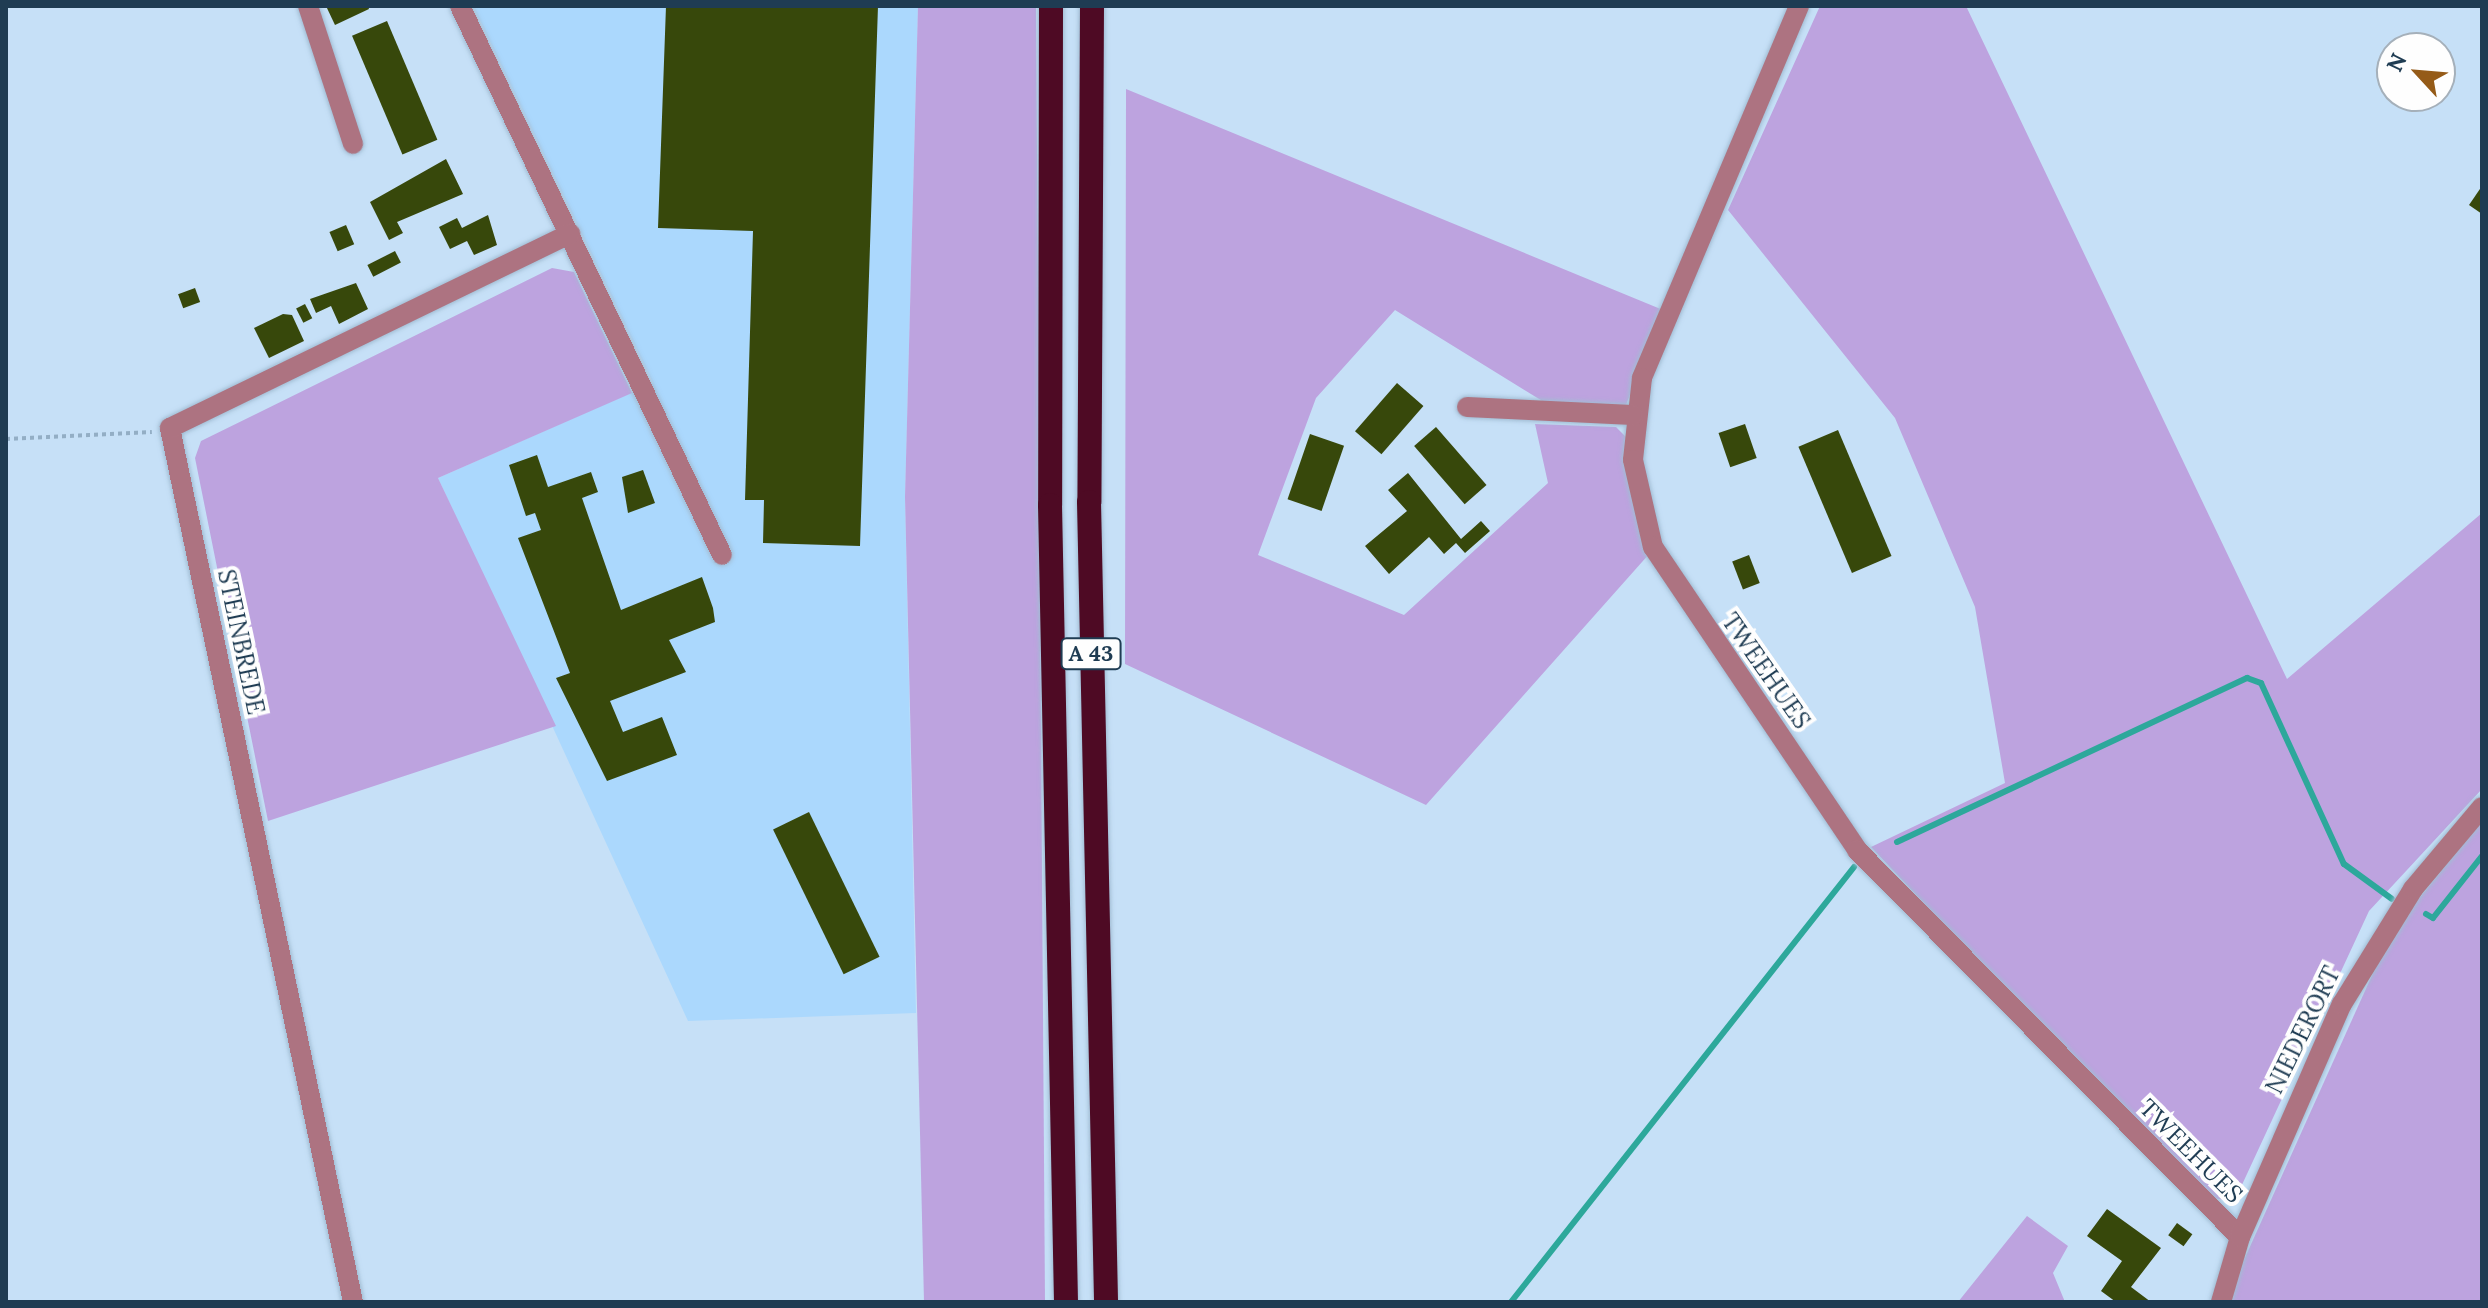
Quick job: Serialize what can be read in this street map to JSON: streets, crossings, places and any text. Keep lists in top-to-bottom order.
{
  "streets": {
    "highway": ["A 43"],
    "street": ["STEINBREDE", "TWEEHUES", "NIEDERORT"]
  },
  "crossings": [
    ["TWEEHUES", "NIEDERORT"]
  ],
  "north": "top left"
}
